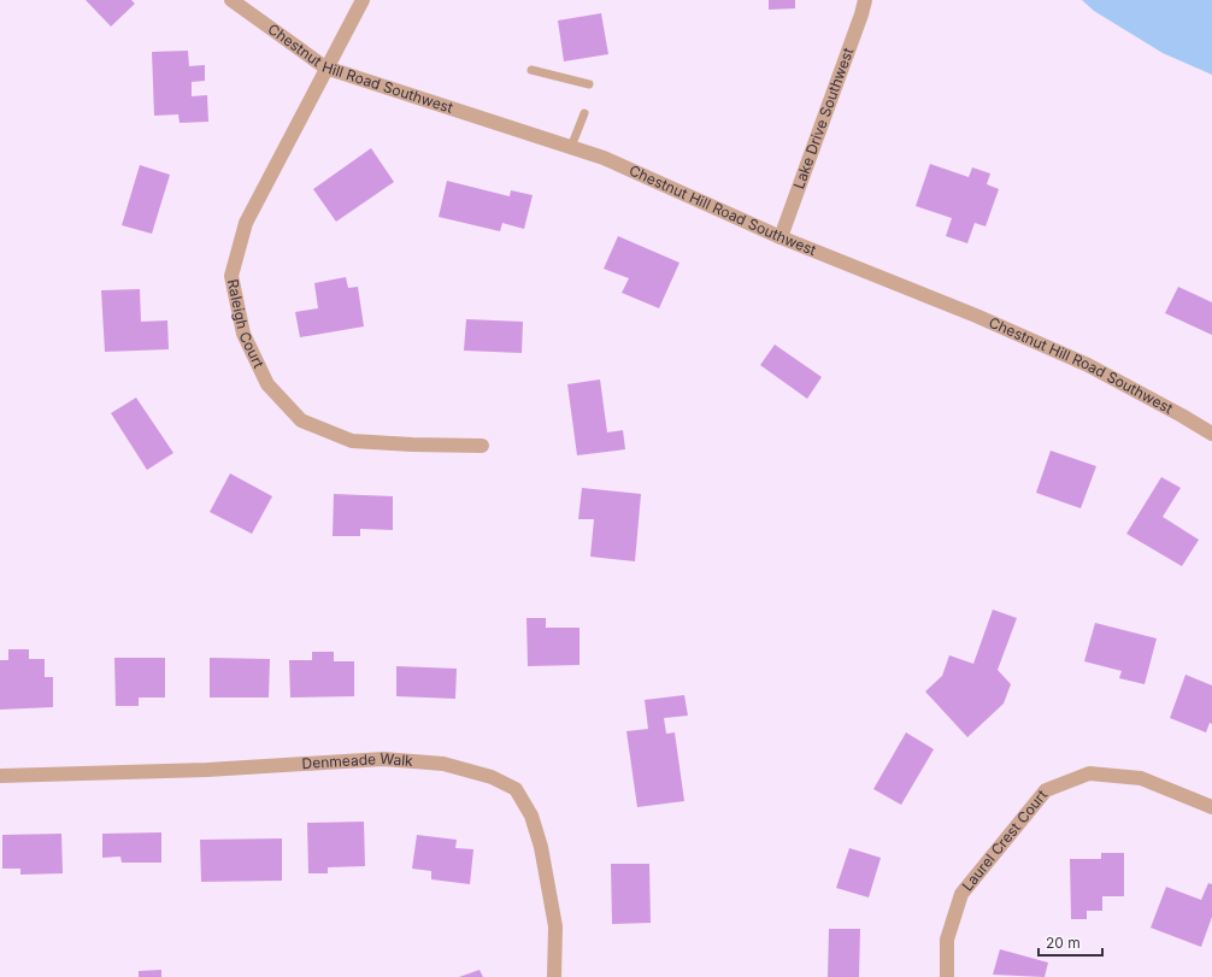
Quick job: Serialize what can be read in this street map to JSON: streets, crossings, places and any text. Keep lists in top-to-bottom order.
{
  "streets": {
    "street": [
      "Chestnut Hill Road Southwest",
      "Lake Drive Southwest",
      "Raleigh Court",
      "Denmeade Walk",
      "Laurel Crest Court"
    ]
  },
  "crossings": [
    ["Chestnut Hill Road Southwest", "Lake Drive Southwest"],
    ["Chestnut Hill Road Southwest", "Raleigh Court"]
  ],
  "scale_bar": "20 m"
}
